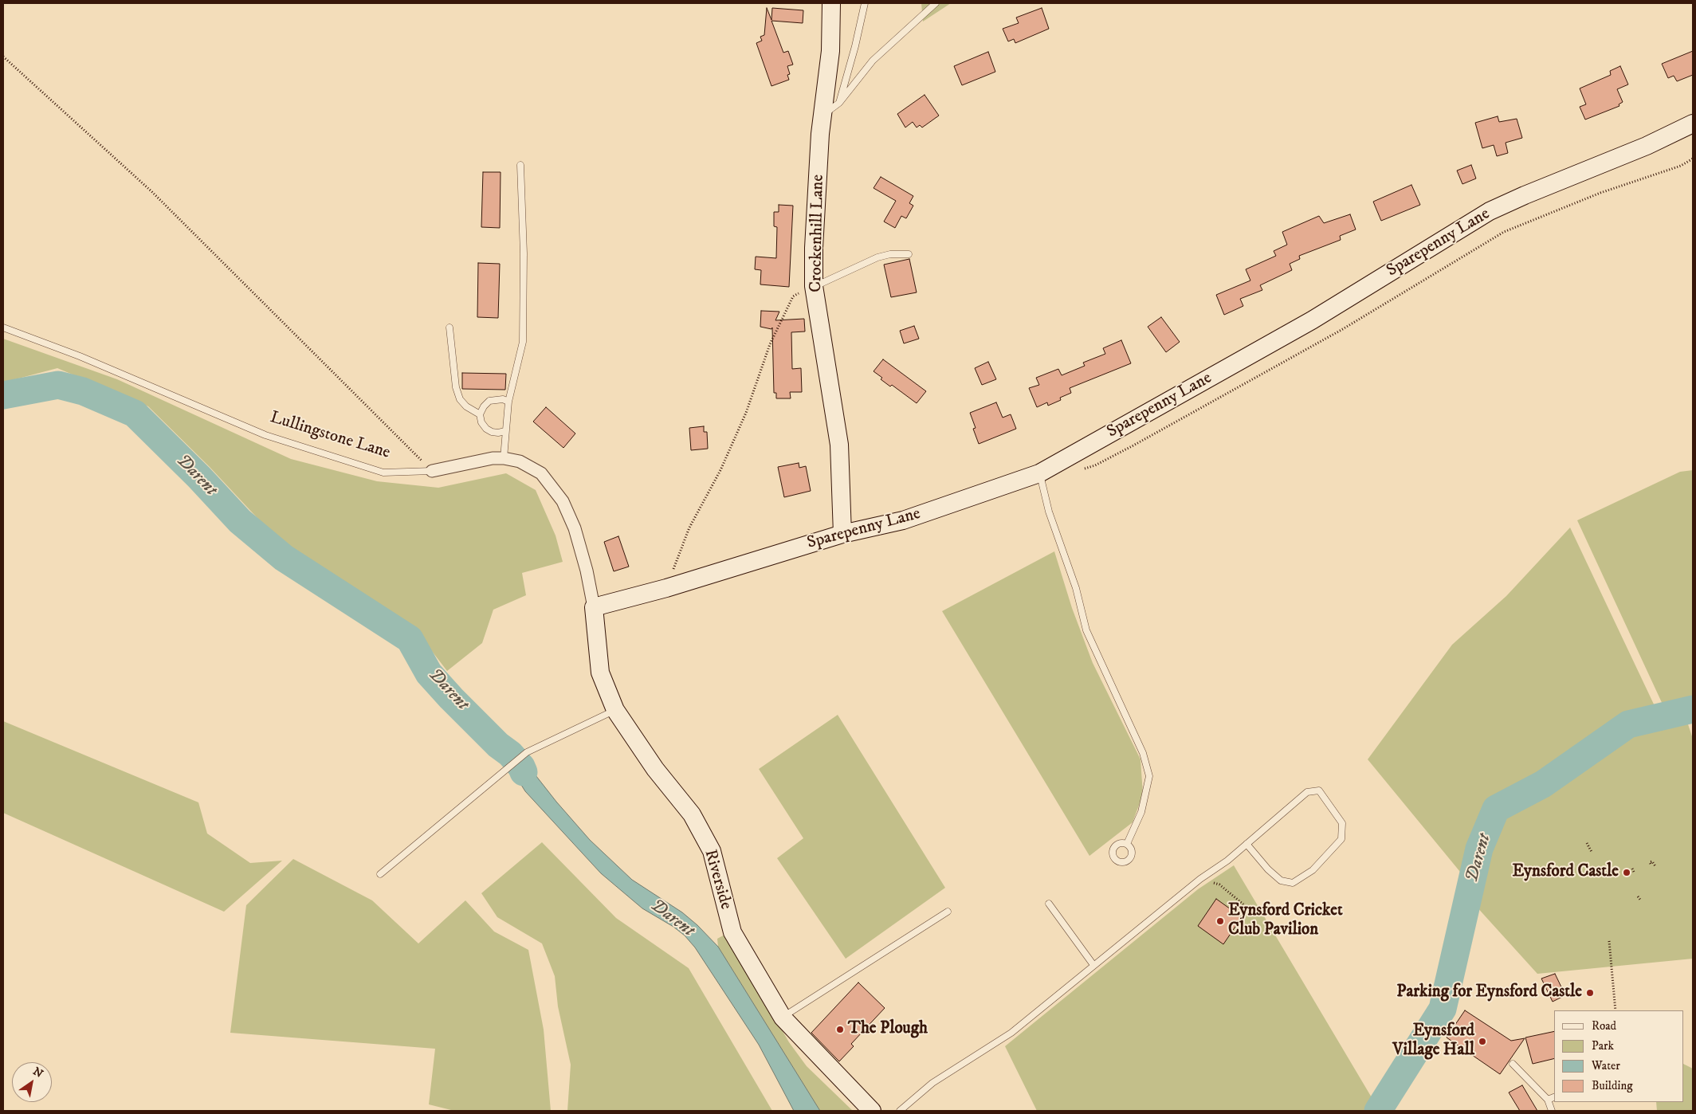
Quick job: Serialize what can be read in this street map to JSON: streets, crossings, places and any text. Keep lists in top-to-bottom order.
{
  "streets": {
    "street": [
      "Crockenhill Lane",
      "Sparepenny Lane",
      "Lullingstone Lane",
      "Riverside"
    ]
  },
  "crossings": [
    ["Crockenhill Lane", "Sparepenny Lane"],
    ["Sparepenny Lane", "Lullingstone Lane"],
    ["Sparepenny Lane", "Riverside"],
    ["Lullingstone Lane", "Riverside"]
  ],
  "water": ["Darent"],
  "places": [
    "Eynsford Castle",
    "Eynsford Cricket Club Pavilion",
    "Parking for Eynsford Castle",
    "The Plough",
    "Eynsford Village Hall"
  ],
  "legend": [
    "Road",
    "Park",
    "Water",
    "Building"
  ],
  "north": "top right"
}
